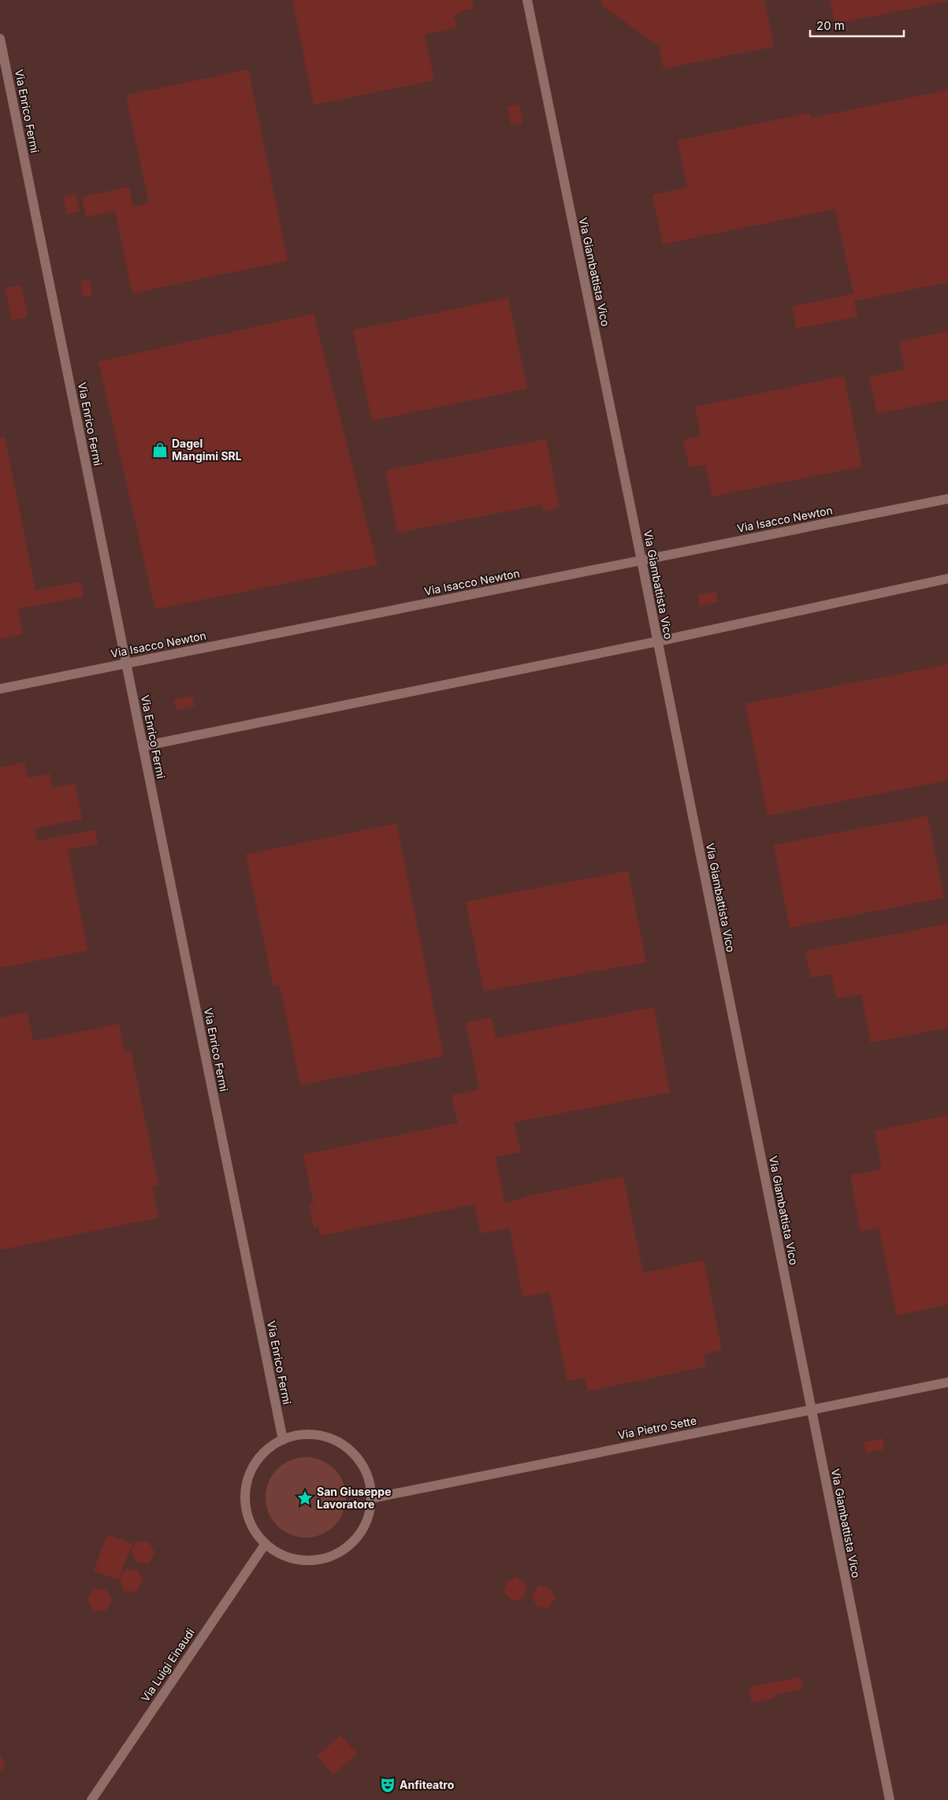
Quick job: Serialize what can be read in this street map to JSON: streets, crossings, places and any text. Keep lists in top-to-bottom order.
{
  "streets": {
    "street": [
      "Via Enrico Fermi",
      "Via Giambattista Vico",
      "Via Isacco Newton",
      "Via Pietro Sette",
      "Via Luigi Einaudi"
    ]
  },
  "crossings": [
    ["Via Enrico Fermi", "Via Isacco Newton"],
    ["Via Enrico Fermi", "Via Pietro Sette"],
    ["Via Enrico Fermi", "Via Luigi Einaudi"],
    ["Via Giambattista Vico", "Via Isacco Newton"],
    ["Via Giambattista Vico", "Via Pietro Sette"],
    ["Via Pietro Sette", "Via Luigi Einaudi"]
  ],
  "places": {
    "shop": ["Dagel Mangimi SRL"],
    "place": ["San Giuseppe Lavoratore"],
    "theatre": ["Anfiteatro"]
  },
  "scale_bar": "20 m"
}
